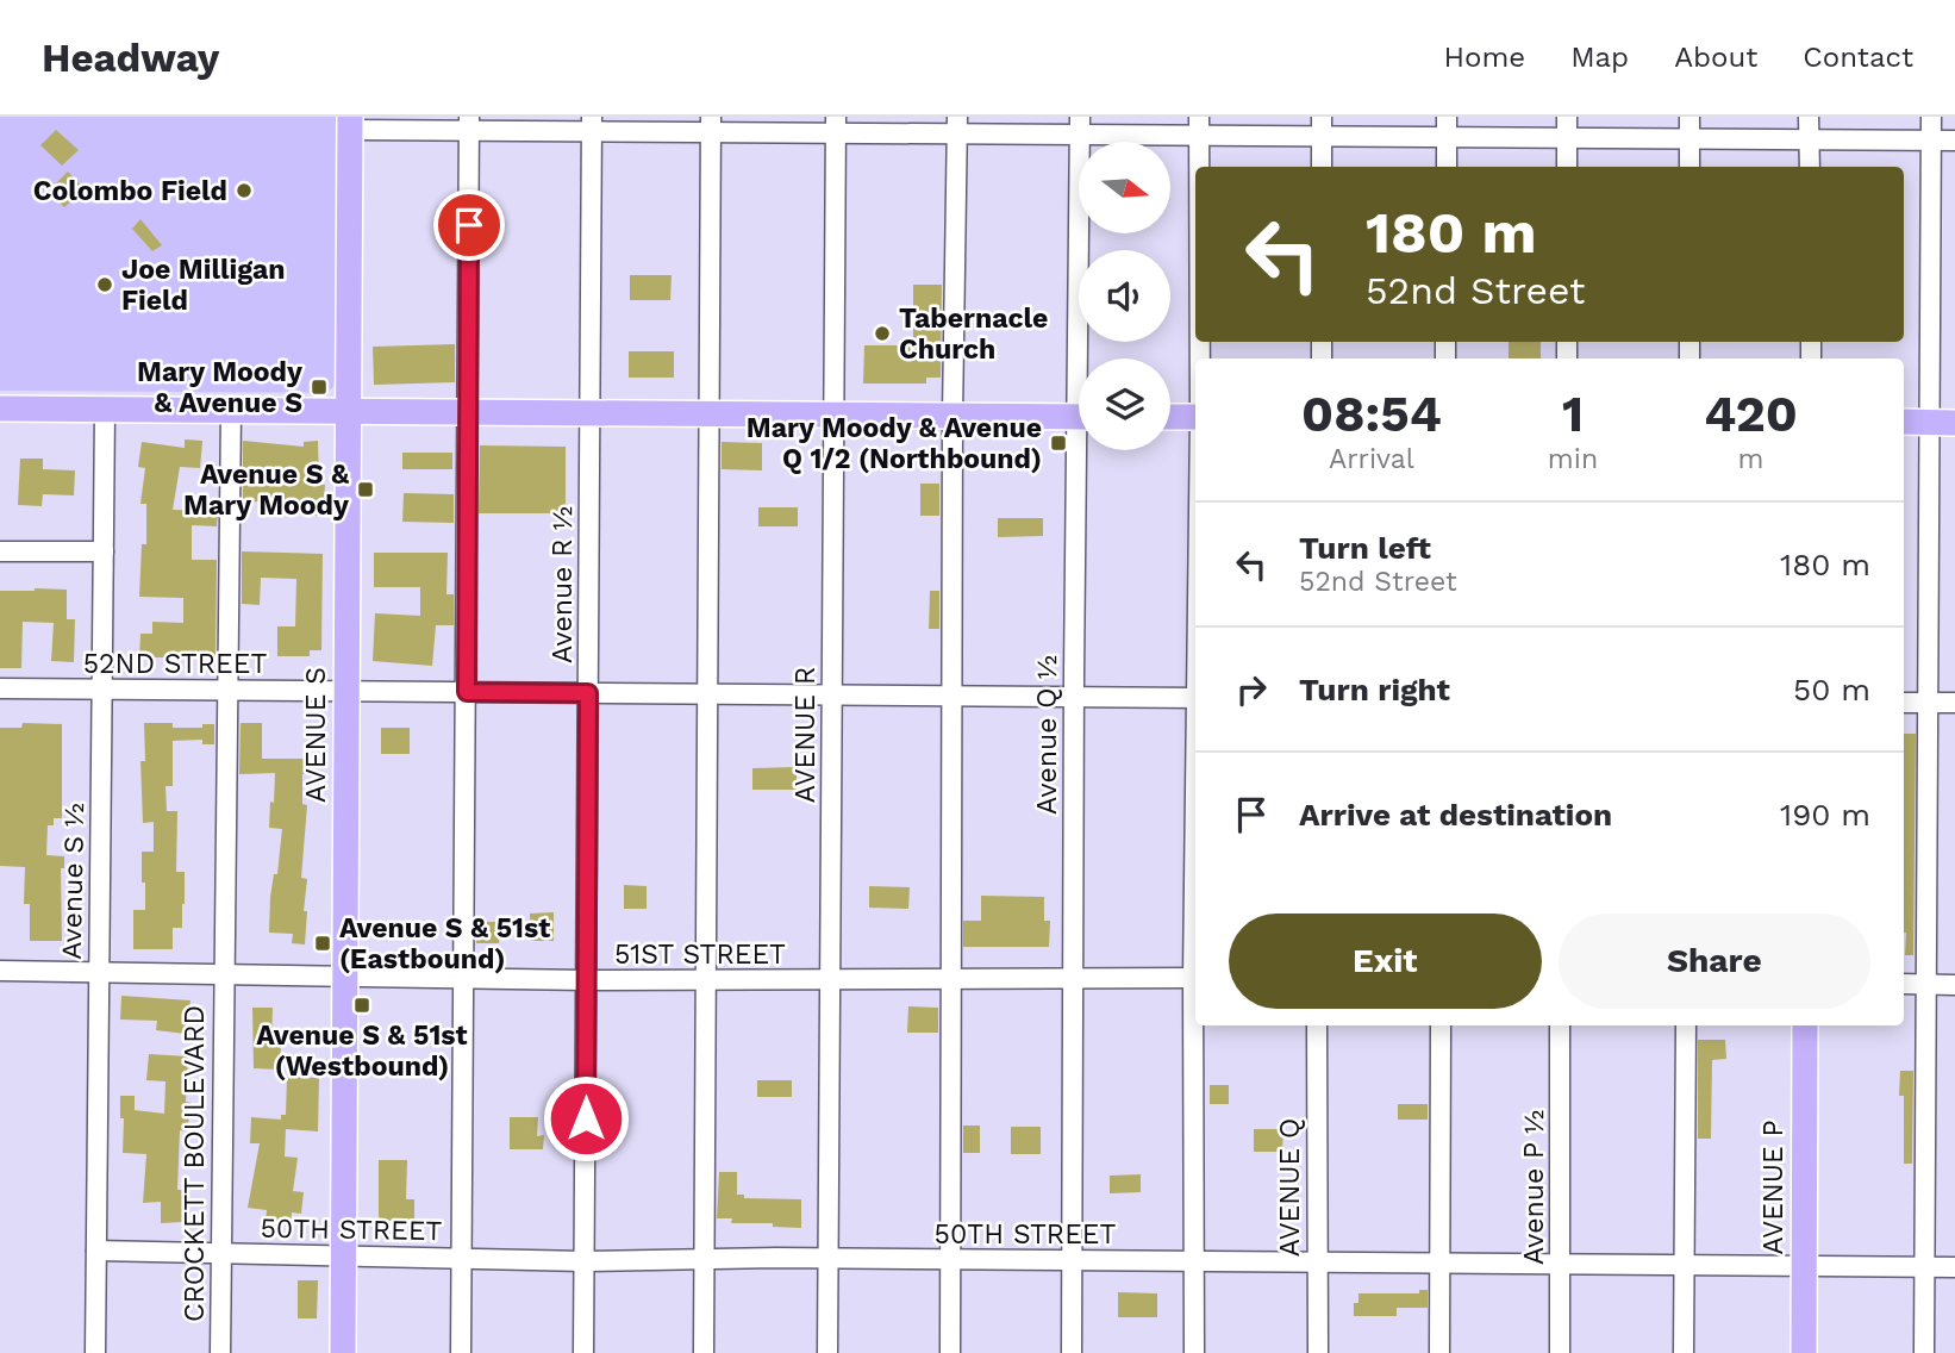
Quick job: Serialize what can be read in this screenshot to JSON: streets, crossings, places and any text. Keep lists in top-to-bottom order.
{
  "streets": {
    "main road": ["AVENUE S", "AVENUE P"],
    "street": [
      "Avenue R ½",
      "52ND STREET",
      "AVENUE R",
      "Avenue Q ½",
      "Avenue S ½",
      "51ST STREET",
      "CROCKETT BOULEVARD",
      "AVENUE Q",
      "Avenue P ½",
      "50TH STREET"
    ]
  },
  "crossings": [
    ["Avenue R ½", "52ND STREET"],
    ["Avenue R ½", "51ST STREET"],
    ["Avenue R ½", "50TH STREET"],
    ["52ND STREET", "AVENUE S"],
    ["52ND STREET", "AVENUE R"],
    ["52ND STREET", "Avenue Q ½"],
    ["52ND STREET", "Avenue S ½"],
    ["52ND STREET", "CROCKETT BOULEVARD"],
    ["AVENUE S", "51ST STREET"],
    ["AVENUE S", "50TH STREET"],
    ["AVENUE R", "51ST STREET"],
    ["AVENUE R", "50TH STREET"],
    ["Avenue Q ½", "51ST STREET"],
    ["Avenue Q ½", "50TH STREET"],
    ["Avenue S ½", "51ST STREET"],
    ["Avenue S ½", "50TH STREET"],
    ["51ST STREET", "CROCKETT BOULEVARD"],
    ["CROCKETT BOULEVARD", "50TH STREET"],
    ["AVENUE Q", "50TH STREET"],
    ["Avenue P ½", "50TH STREET"],
    ["AVENUE P", "50TH STREET"]
  ],
  "places": {
    "other": ["Colombo Field", "Joe Milligan Field", "Tabernacle Church"],
    "transit": [
      "Mary Moody & Avenue S",
      "Mary Moody & Avenue Q 1/2 (Northbound)",
      "Avenue S & Mary Moody",
      "Avenue S & 51st (Eastbound)",
      "Avenue S & 51st (Westbound)"
    ]
  },
  "north": "right",
  "page": {
    "header": "Headway",
    "nav": [
      "Home",
      "Map",
      "About",
      "Contact"
    ],
    "turn": ["180 m", "52nd Street"],
    "eta": [
      "08:54",
      "Arrival",
      "1",
      "min",
      "420",
      "m"
    ],
    "list": [
      {
        "name": "Turn left",
        "note": "52nd Street",
        "value": "180 m"
      },
      {
        "name": "Turn right",
        "value": "50 m"
      },
      {
        "name": "Arrive at destination",
        "value": "190 m"
      }
    ],
    "buttons": ["Exit", "Share"]
  }
}
